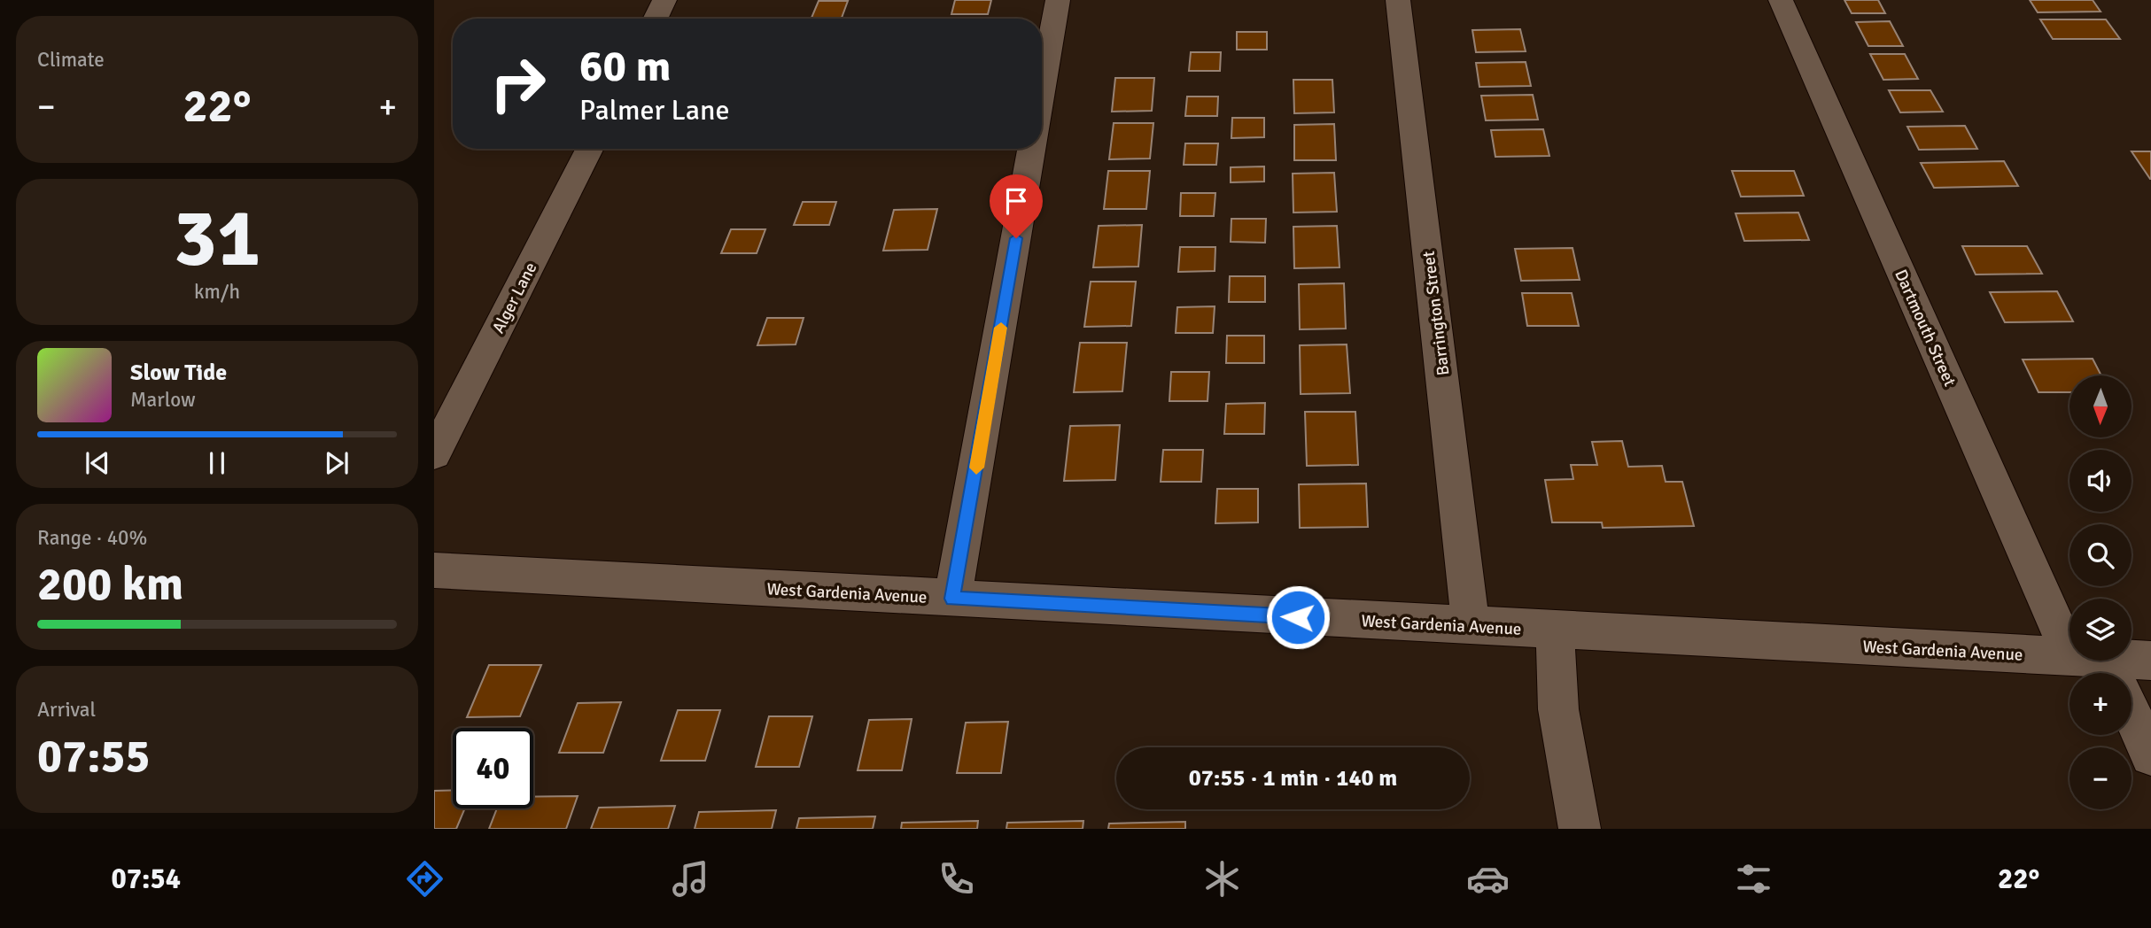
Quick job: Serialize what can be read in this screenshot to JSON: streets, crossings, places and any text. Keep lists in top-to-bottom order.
{
  "streets": {
    "street": [
      "Alger Lane",
      "Barrington Street",
      "Dartmouth Street",
      "West Gardenia Avenue"
    ]
  },
  "crossings": [
    ["Barrington Street", "West Gardenia Avenue"],
    ["Dartmouth Street", "West Gardenia Avenue"]
  ],
  "north": "bottom",
  "page": {
    "tile": [
      "Climate",
      ["31", "km/h"],
      ["Range · 40%", "200 km"],
      ["Arrival", "07:55"]
    ],
    "turn": ["60 m", "Palmer Lane"],
    "heat": ["−", "22°", "+"],
    "song": ["Slow Tide", "Marlow"],
    "map_buttons": ["+", "−"],
    "limit": "40",
    "trip": "07:55 · 1 min · 140 m",
    "tabs": ["07:54", "22°"]
  }
}
